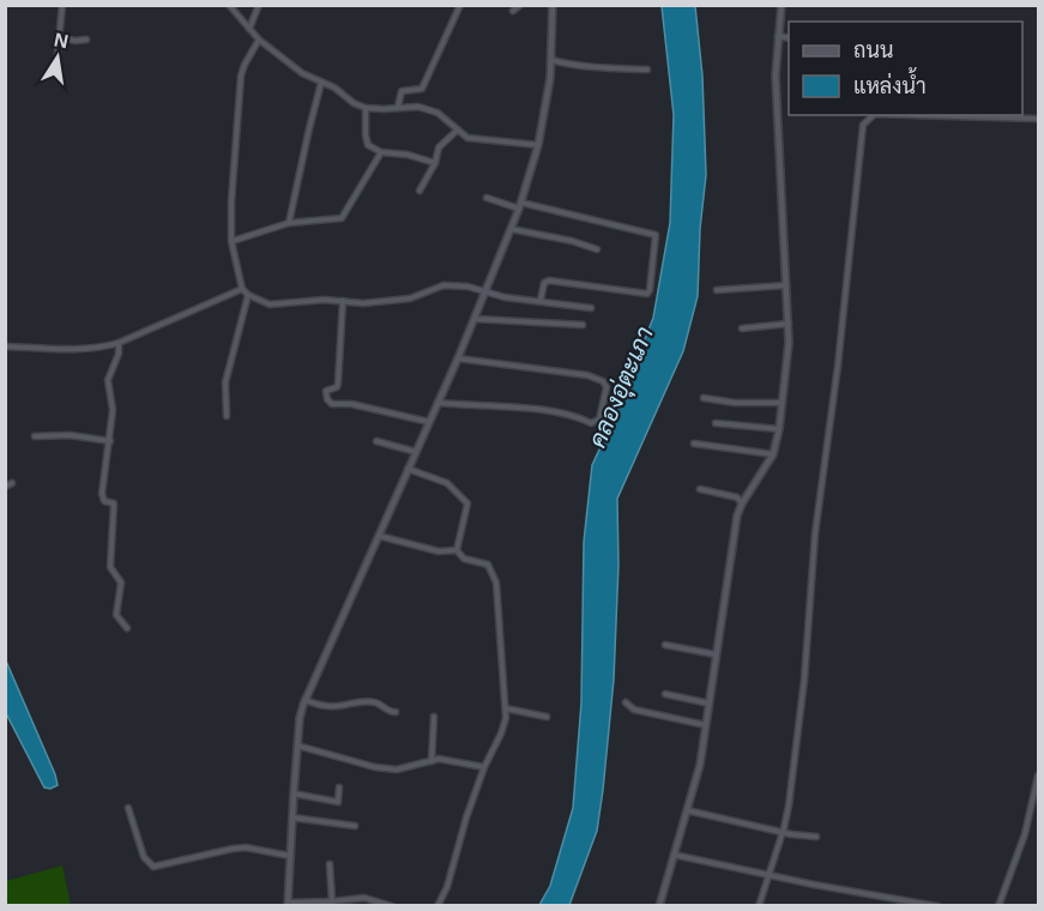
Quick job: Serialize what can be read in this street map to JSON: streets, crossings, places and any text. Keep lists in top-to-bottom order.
{
  "water": ["คลองอุ่ตะเภา"],
  "legend": ["ถนน", "แหล่งน้ำ"],
  "north": "top"
}
